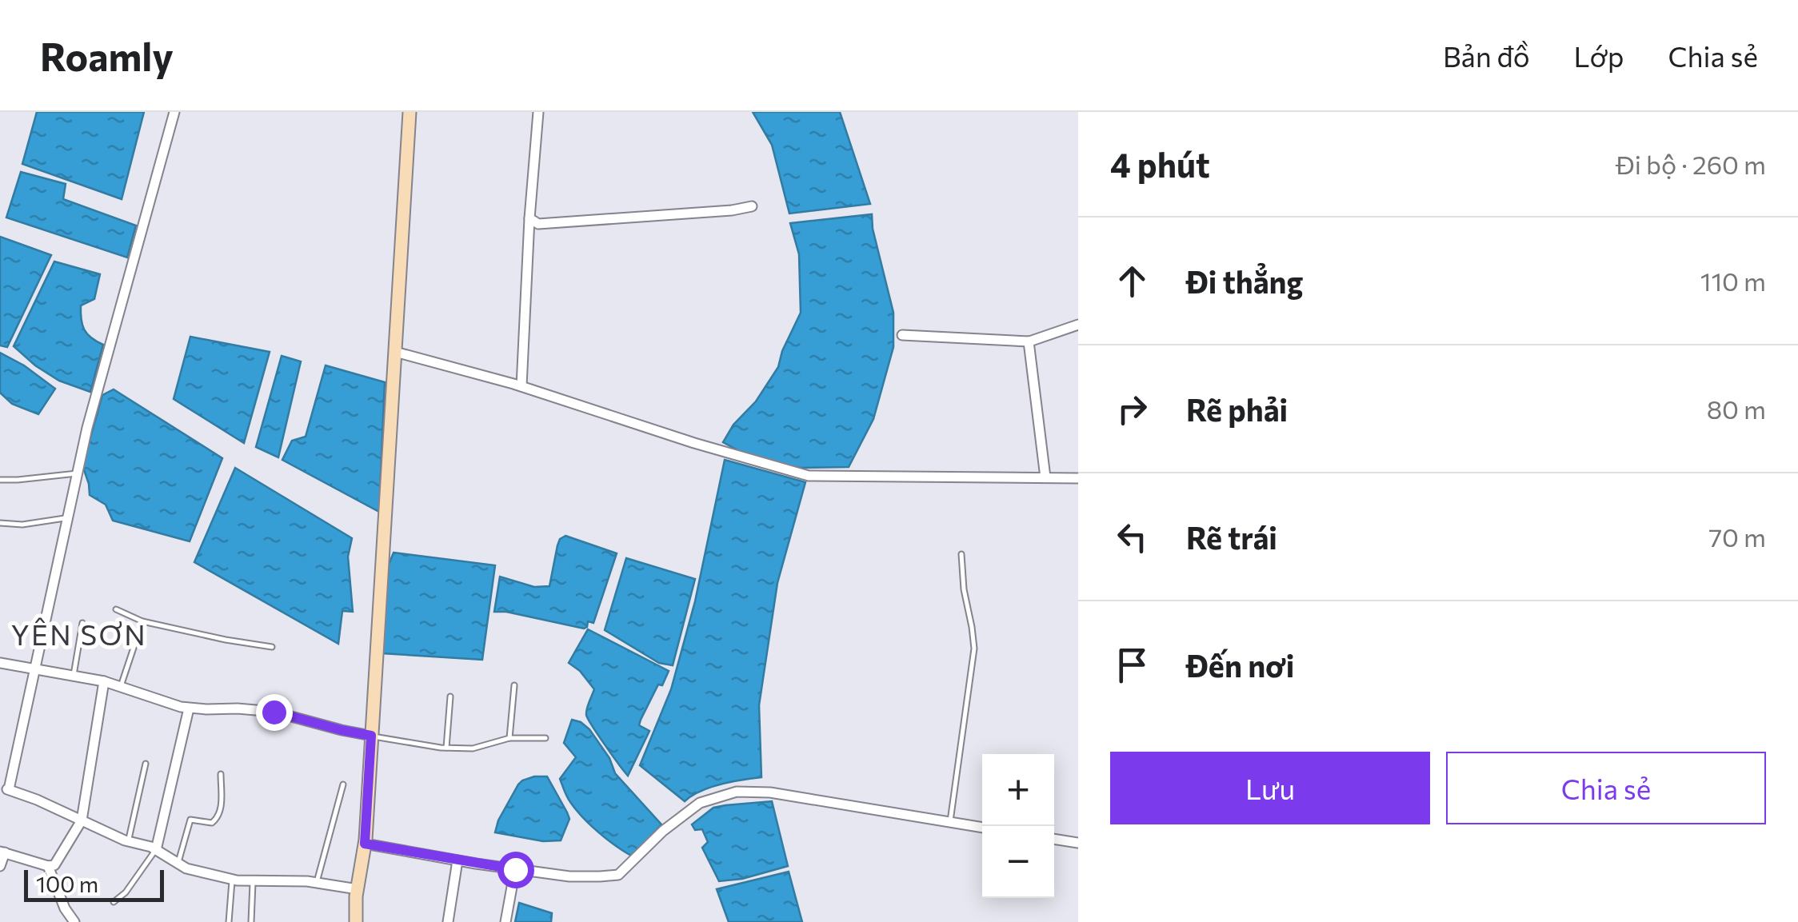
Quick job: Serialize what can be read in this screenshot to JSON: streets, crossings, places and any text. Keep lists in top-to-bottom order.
{
  "districts": ["YÊN SƠN"],
  "scale_bar": "100 m",
  "page": {
    "header": "Roamly",
    "nav": ["Bản đồ", "Lớp", "Chia sẻ"],
    "heading": ["4 phút", "Đi bộ · 260 m"],
    "list": [
      ["Đi thẳng", "110 m"],
      ["Rẽ phải", "80 m"],
      ["Rẽ trái", "70 m"],
      "Đến nơi"
    ],
    "buttons": ["Lưu", "Chia sẻ"],
    "map_buttons": ["+", "−"],
    "scale": "100 m"
  }
}
